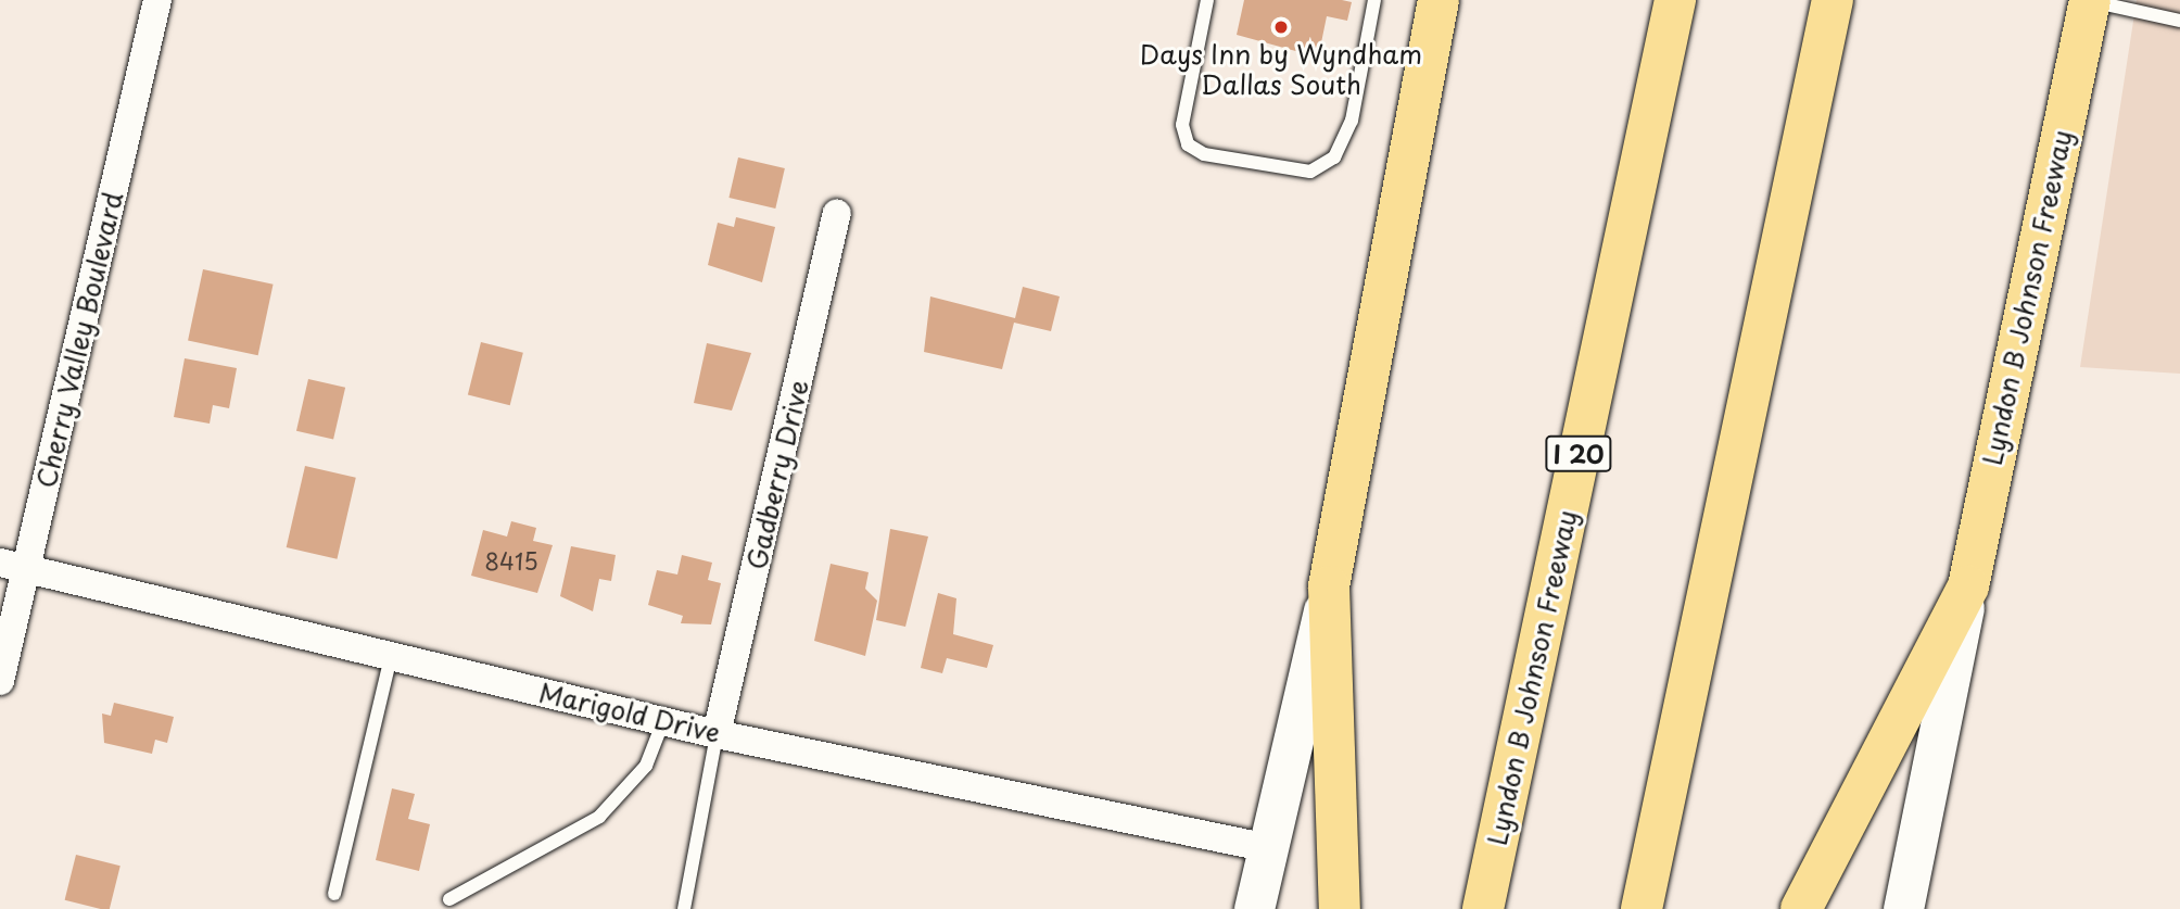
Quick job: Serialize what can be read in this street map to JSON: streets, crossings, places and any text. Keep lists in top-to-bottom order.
{
  "streets": {
    "main road": ["Lyndon B Johnson Freeway", "I 20"],
    "street": ["Cherry Valley Boulevard", "Gadberry Drive", "Marigold Drive"]
  },
  "crossings": [
    ["Cherry Valley Boulevard", "Marigold Drive"],
    ["Gadberry Drive", "Marigold Drive"]
  ],
  "places": ["Days Inn by Wyndham Dallas South"],
  "house_numbers": ["8415"]
}
